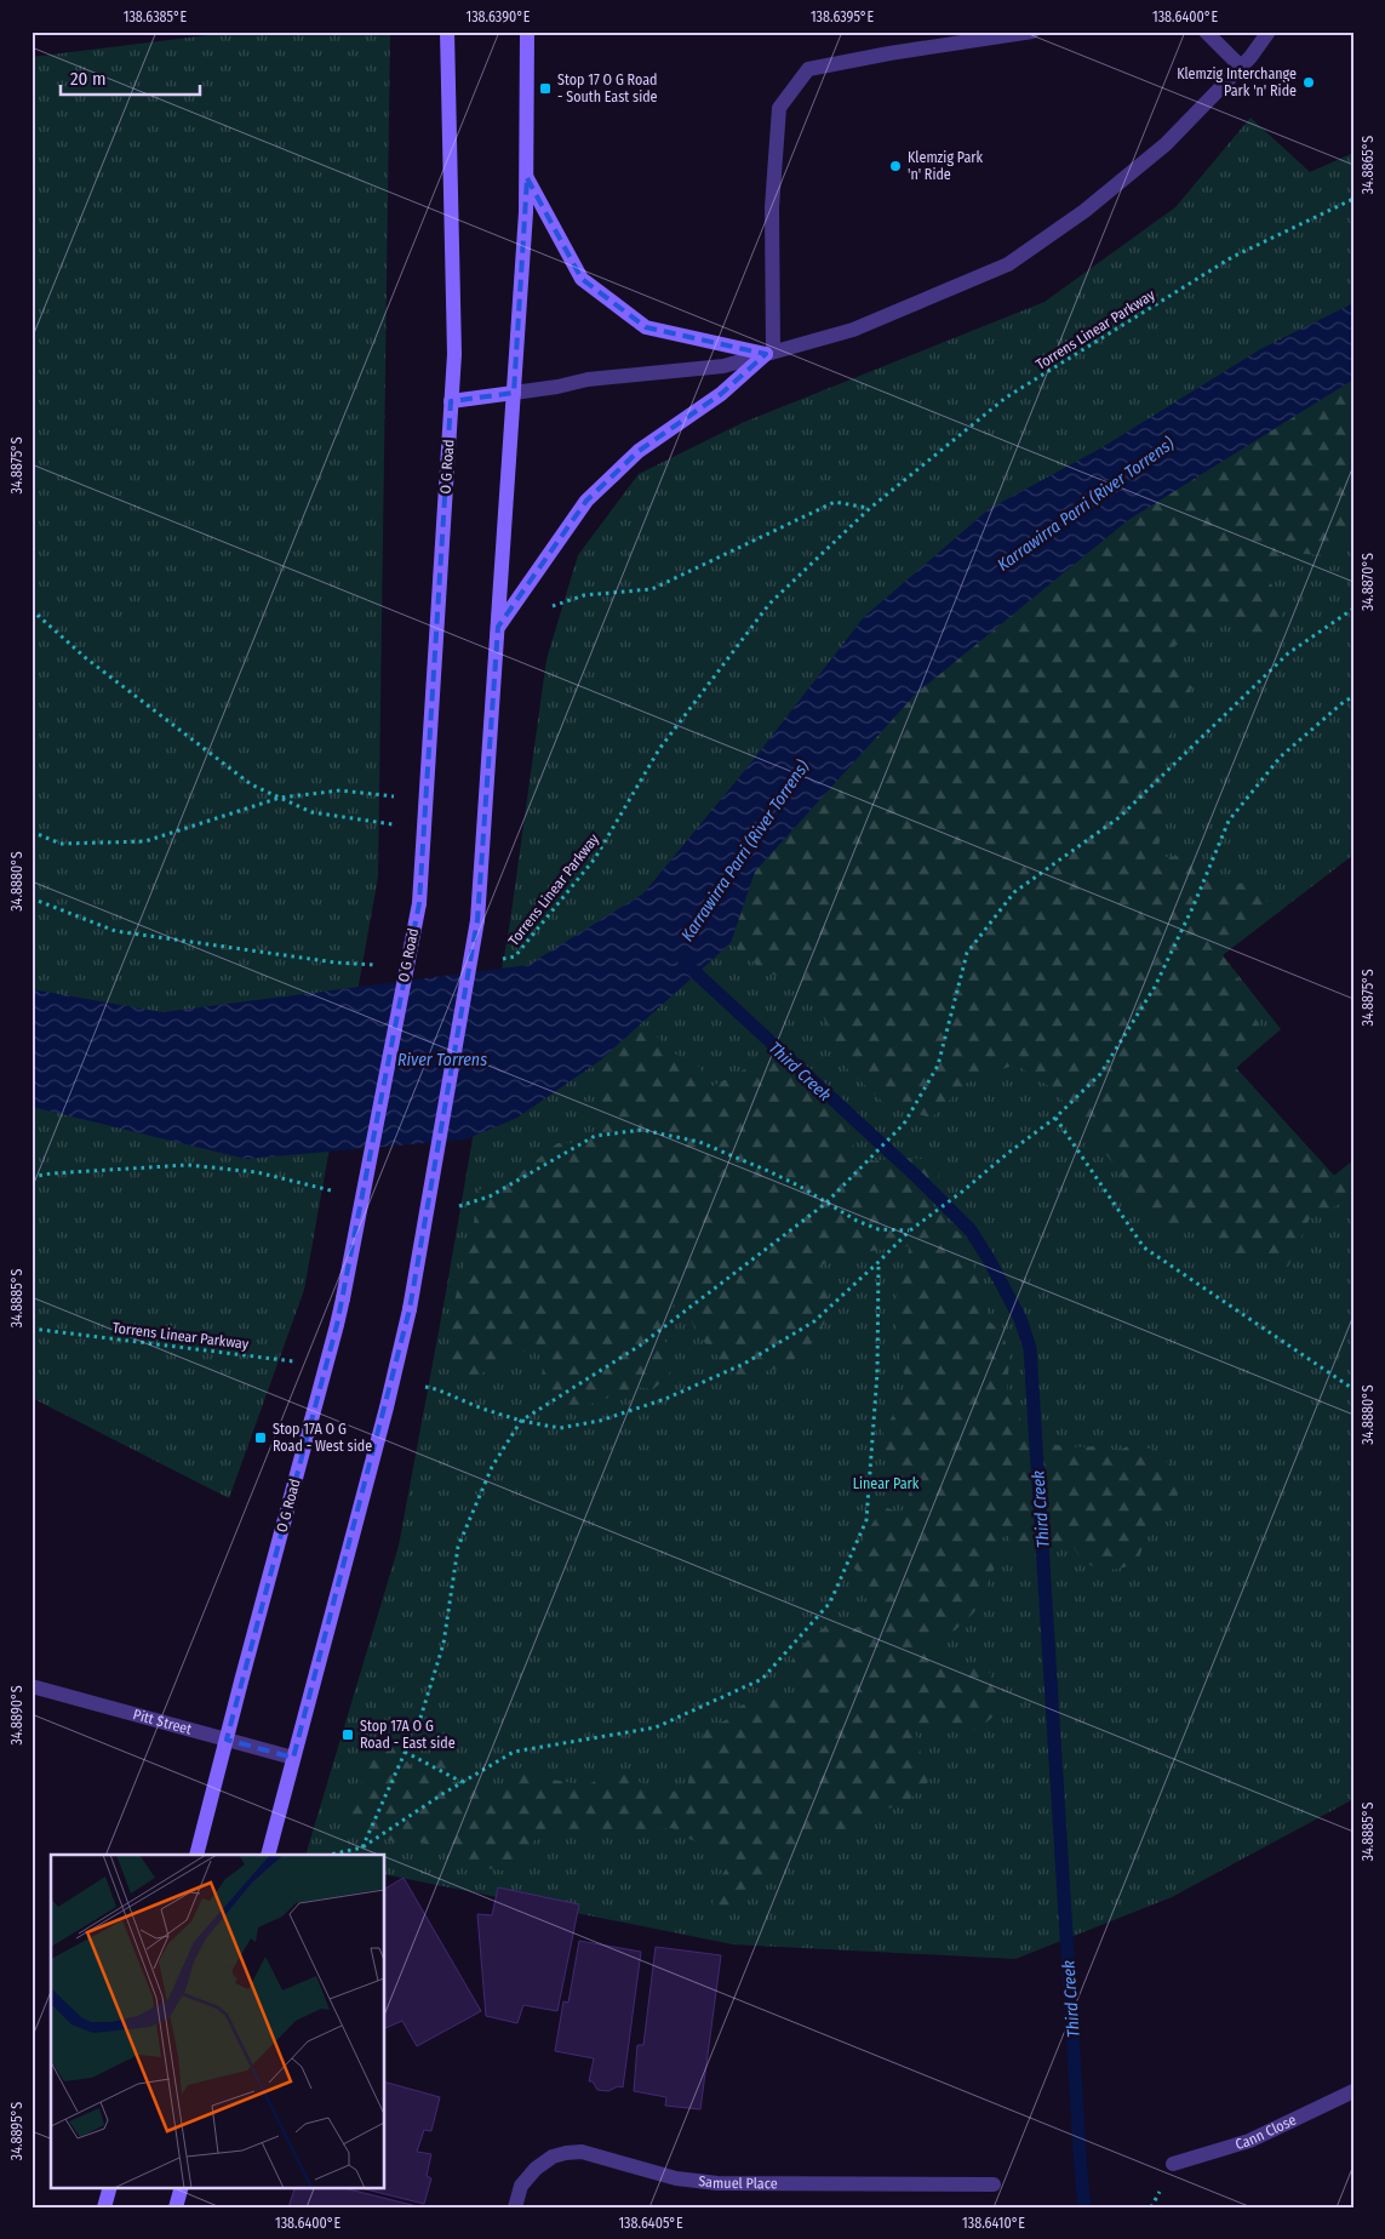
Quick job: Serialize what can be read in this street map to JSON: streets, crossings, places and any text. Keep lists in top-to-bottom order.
{
  "streets": {
    "main road": ["O G Road"],
    "street": ["Pitt Street", "Cann Close", "Samuel Place"],
    "path": ["Torrens Linear Parkway"]
  },
  "crossings": [
    ["Torrens Linear Parkway", "O G Road"],
    ["O G Road", "Pitt Street"]
  ],
  "water": ["Karrawirra Parri (River Torrens)", "River Torrens", "Third Creek"],
  "parks": ["Linear Park"],
  "places": {
    "other": ["Klemzig Interchange Park 'n' Ride", "Klemzig Park 'n' Ride"],
    "transit": ["Stop 17 O G Road - South East side", "Stop 17A O G Road - West side", "Stop 17A O G Road - East side"]
  },
  "scale_bar": "20 m",
  "coordinates": [
    "138.6385°E",
    "138.6390°E",
    "138.6395°E",
    "138.6400°E",
    "34.8865°S",
    "34.8875°S",
    "34.8870°S",
    "34.8880°S",
    "34.8885°S",
    "34.8890°S",
    "34.8895°S",
    "138.6405°E",
    "138.6410°E"
  ]
}
